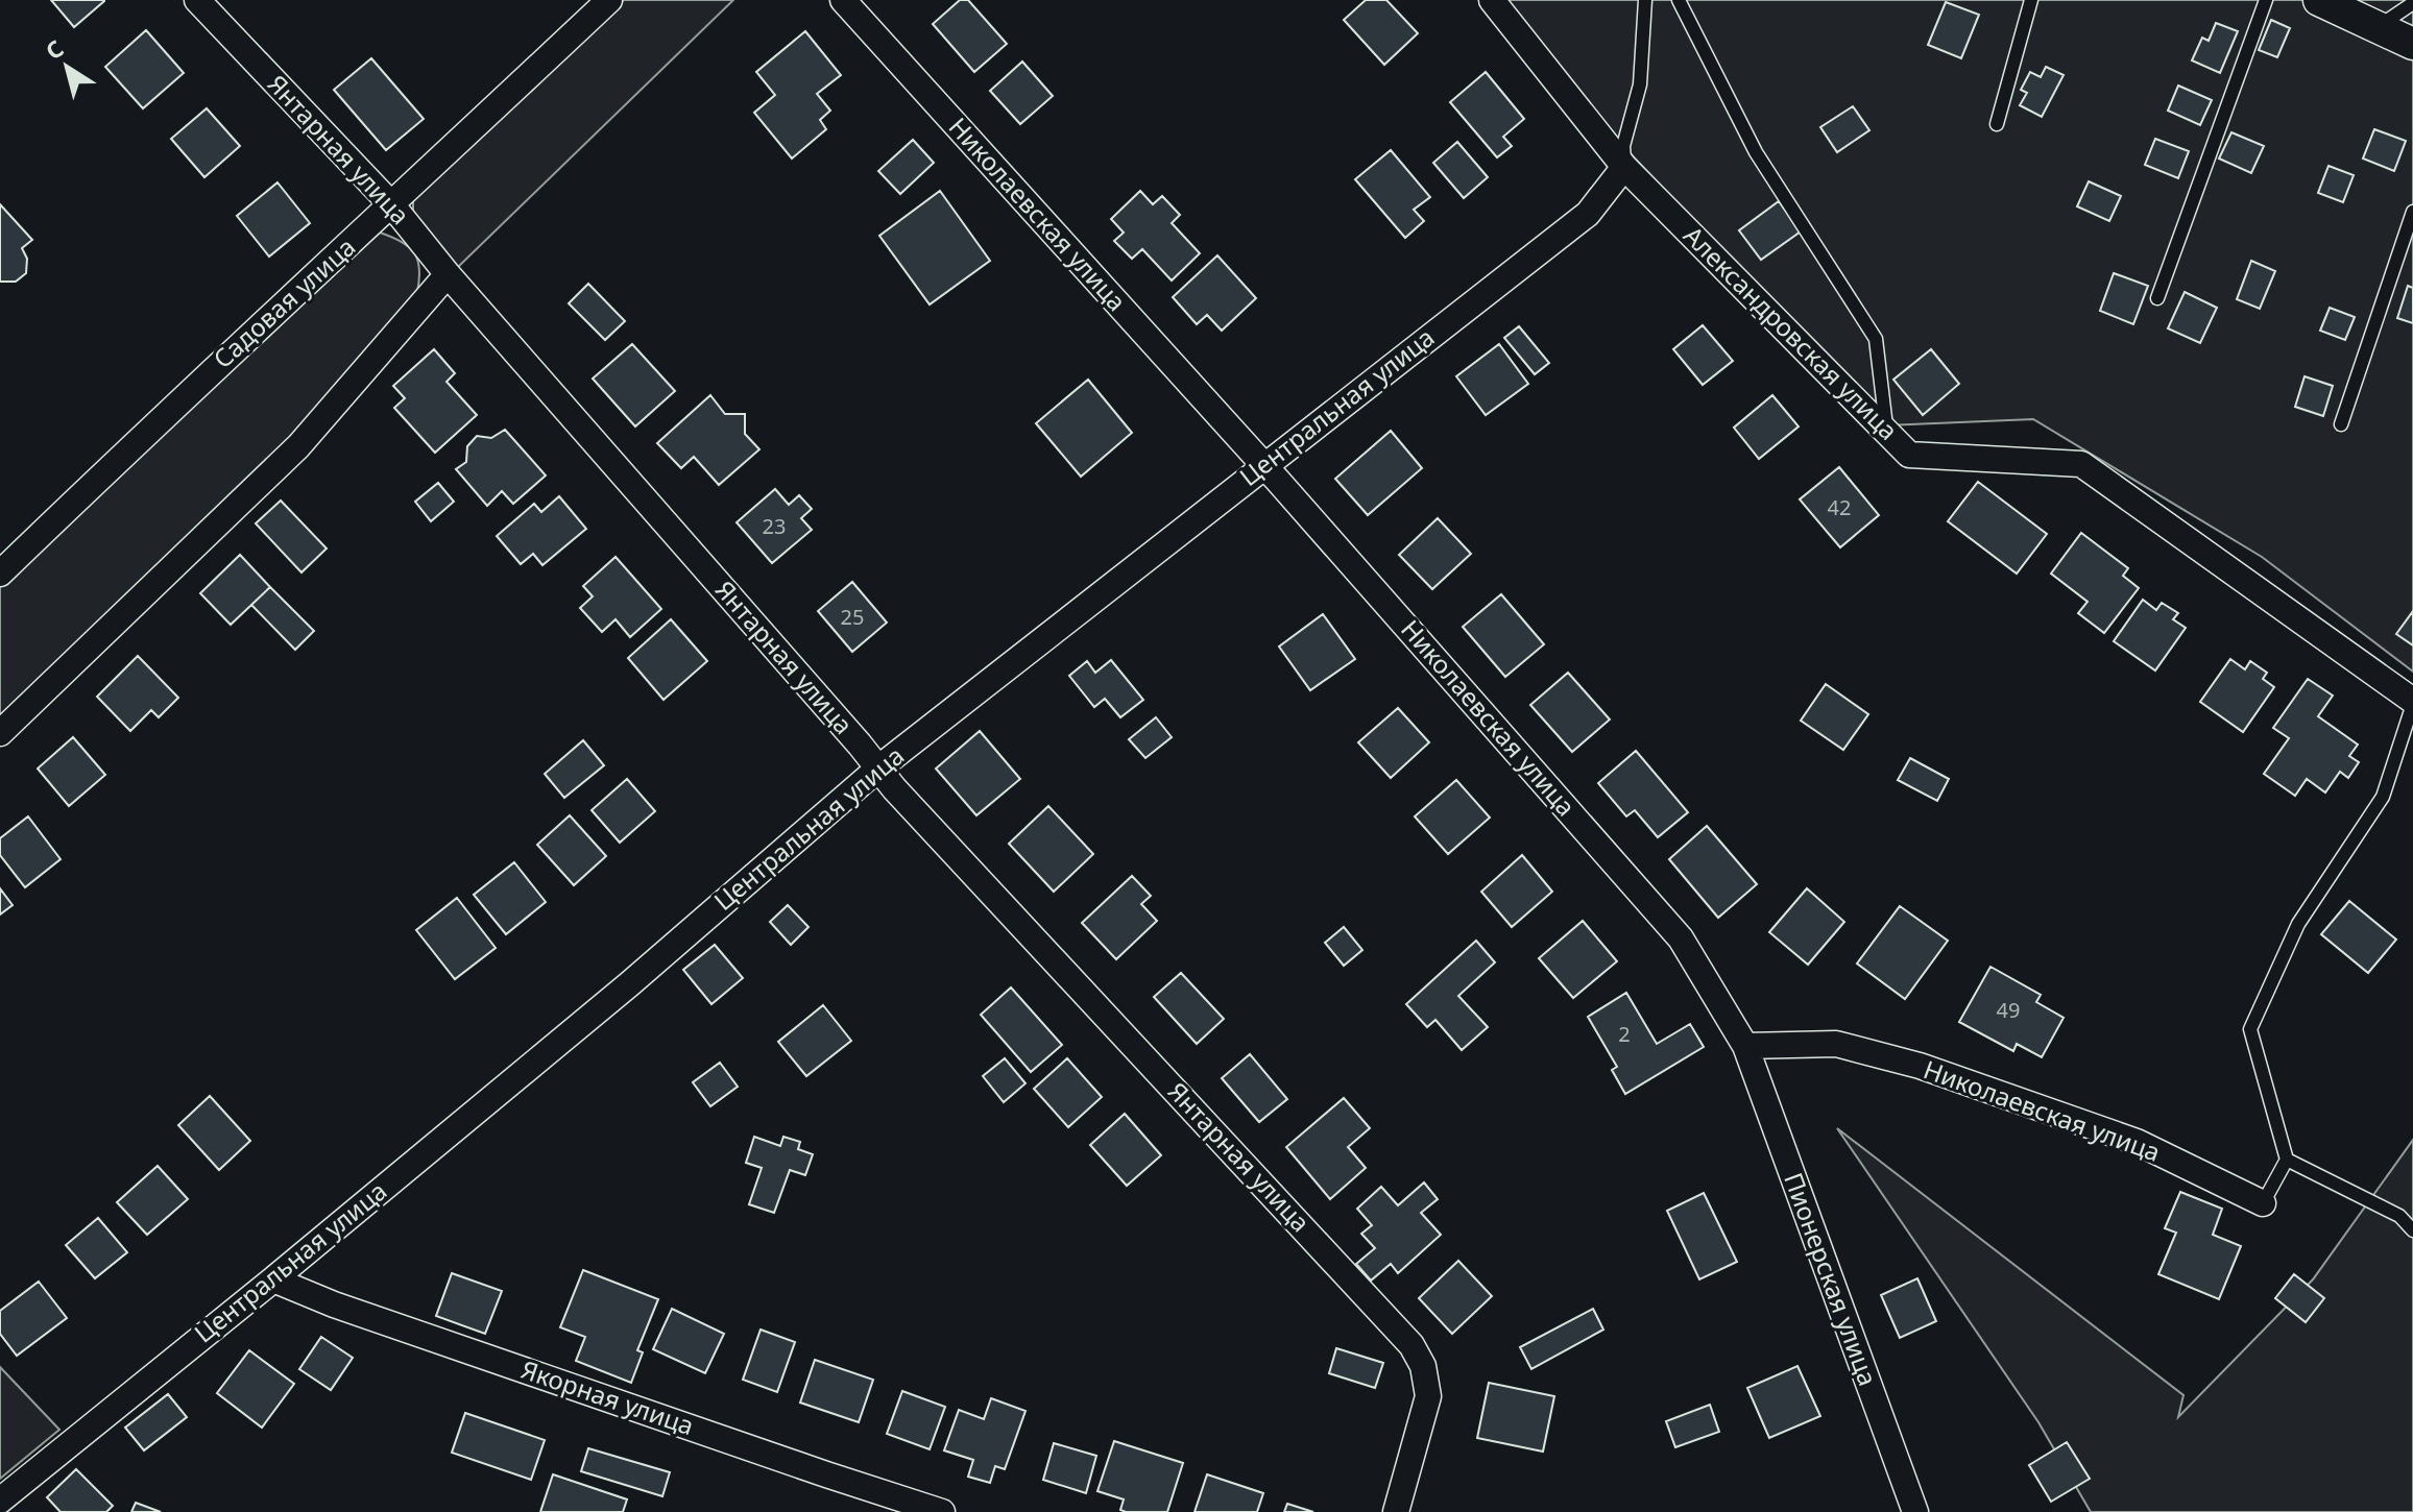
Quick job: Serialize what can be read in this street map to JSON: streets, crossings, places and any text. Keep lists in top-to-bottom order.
{
  "streets": {
    "street": [
      "Янтарная улица",
      "Николаевская улица",
      "Садовая улица",
      "Александровская улица",
      "Центральная улица",
      "Пионерская улица",
      "Якорная улица"
    ]
  },
  "crossings": [
    ["Янтарная улица", "Садовая улица"],
    ["Янтарная улица", "Центральная улица"],
    ["Николаевская улица", "Центральная улица"],
    ["Николаевская улица", "Пионерская улица"],
    ["Александровская улица", "Центральная улица"],
    ["Центральная улица", "Якорная улица"]
  ],
  "house_numbers": [
    "42",
    "23",
    "25",
    "49",
    "2"
  ],
  "north": "top left"
}
